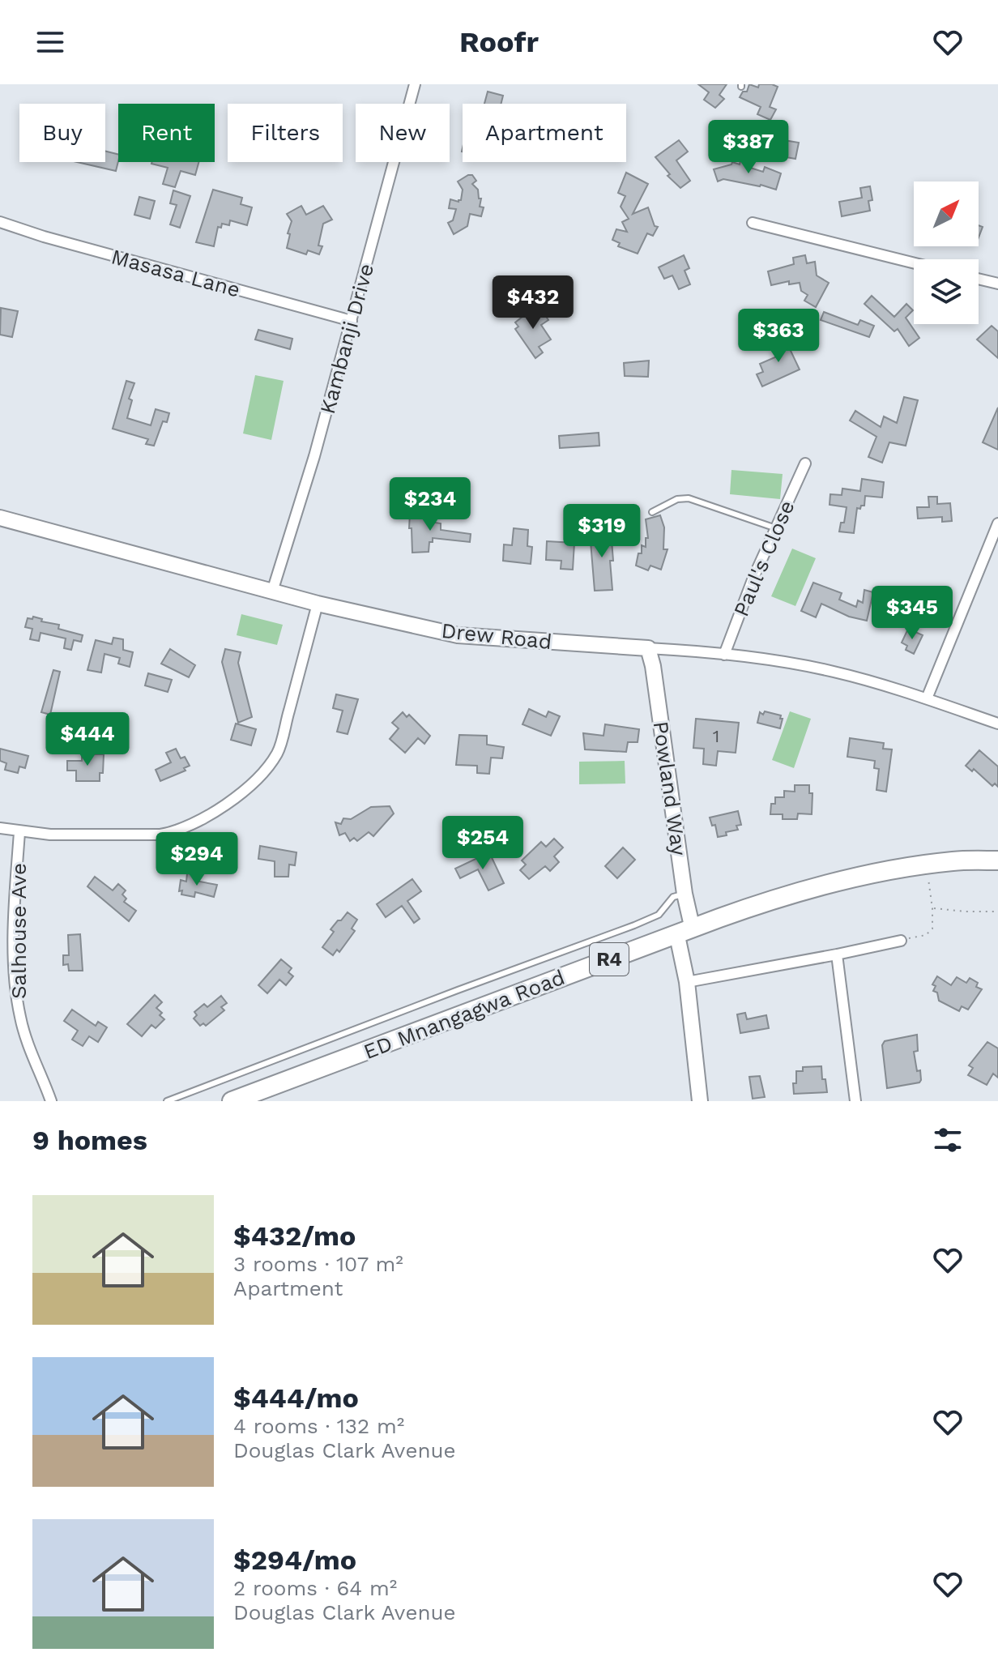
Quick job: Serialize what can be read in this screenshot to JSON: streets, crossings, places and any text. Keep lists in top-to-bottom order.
{
  "streets": {
    "highway": ["R4", "ED Mnangagwa Road"],
    "street": [
      "Masasa Lane",
      "Kambanji Drive",
      "Paul's Close",
      "Drew Road",
      "Powland Way",
      "Salhouse Ave"
    ]
  },
  "crossings": [
    ["Masasa Lane", "Kambanji Drive"],
    ["Kambanji Drive", "Drew Road"],
    ["Paul's Close", "Drew Road"],
    ["Drew Road", "Powland Way"],
    ["Powland Way", "ED Mnangagwa Road"]
  ],
  "house_numbers": ["1"],
  "north": "top right",
  "page": {
    "header": "Roofr",
    "chip": [
      "Buy",
      "Rent",
      "Filters",
      "New",
      "Apartment"
    ],
    "price": [
      "$387",
      "$432",
      "$363",
      "$234",
      "$319",
      "$345",
      "$444",
      "$254",
      "$294"
    ],
    "heading": "9 homes",
    "list": [
      {
        "name": "$432/mo",
        "note": "3 rooms · 107 m² · Apartment"
      },
      {
        "name": "$444/mo",
        "note": "4 rooms · 132 m² · Douglas Clark Avenue"
      },
      {
        "name": "$294/mo",
        "note": "2 rooms · 64 m² · Douglas Clark Avenue"
      }
    ]
  }
}
